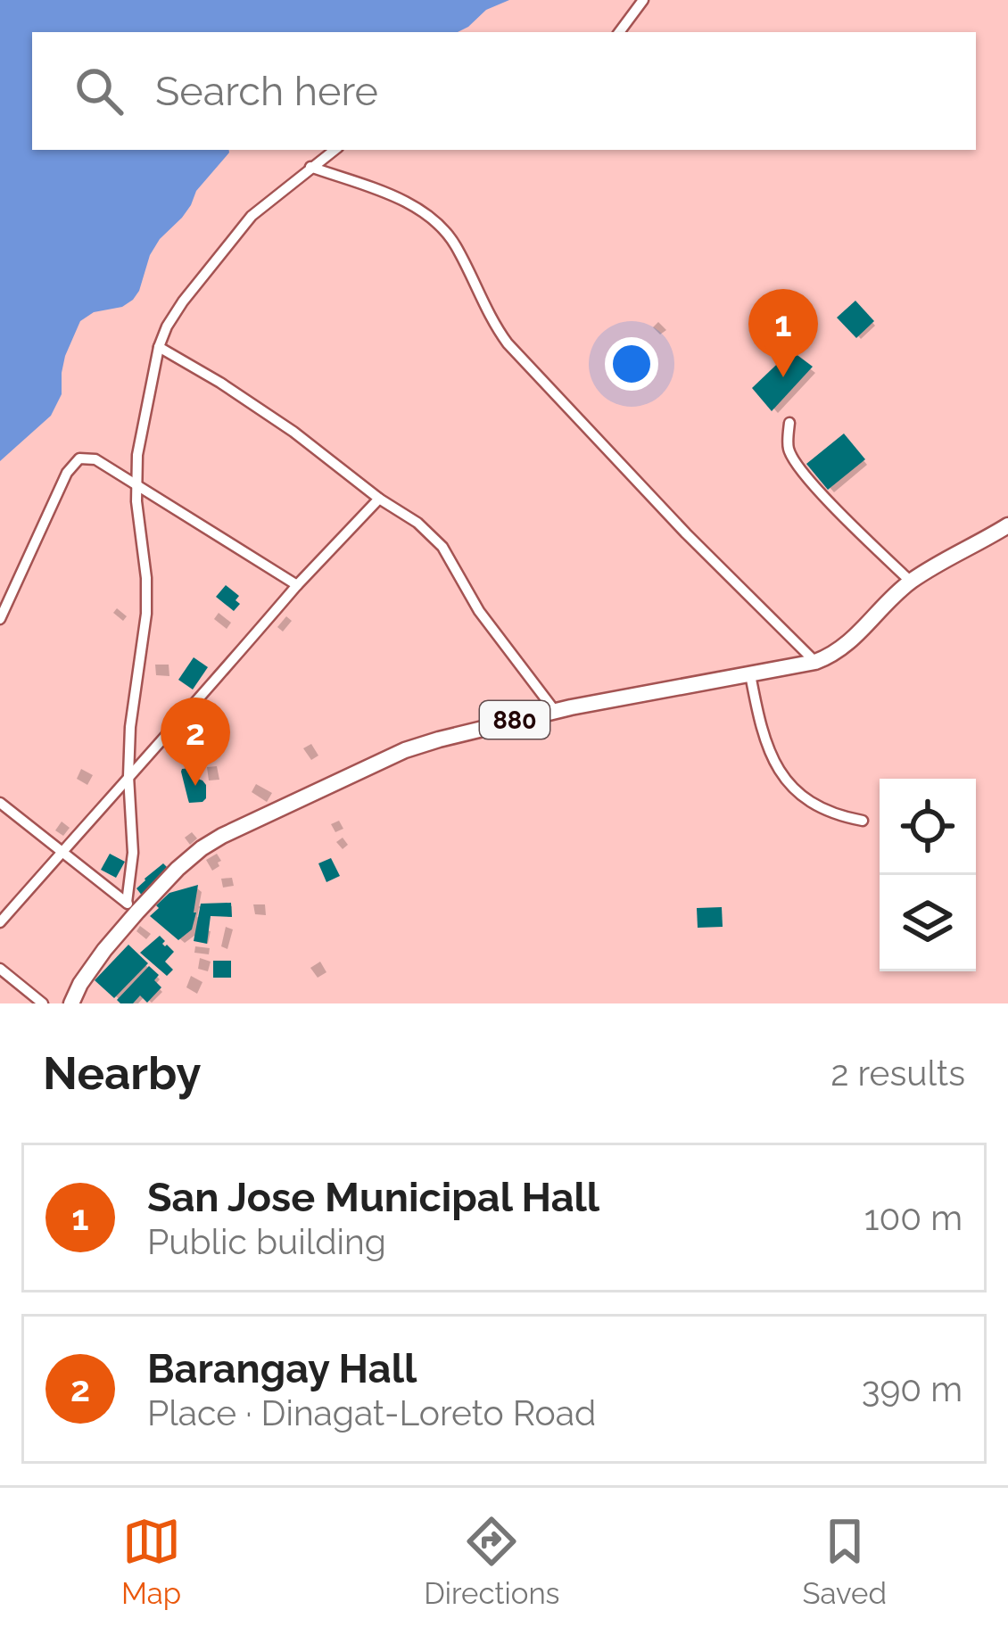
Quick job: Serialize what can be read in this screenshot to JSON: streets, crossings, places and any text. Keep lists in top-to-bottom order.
{
  "streets": {
    "main road": ["880"]
  },
  "page": {
    "search": "Search here",
    "pins": ["1", "2"],
    "heading": ["Nearby", "2 results"],
    "list": [
      {
        "mark": "1",
        "name": "San Jose Municipal Hall",
        "note": "Public building",
        "value": "100 m"
      },
      {
        "mark": "2",
        "name": "Barangay Hall",
        "note": "Place · Dinagat-Loreto Road",
        "value": "390 m"
      }
    ],
    "nav": ["Map", "Directions", "Saved"]
  }
}
